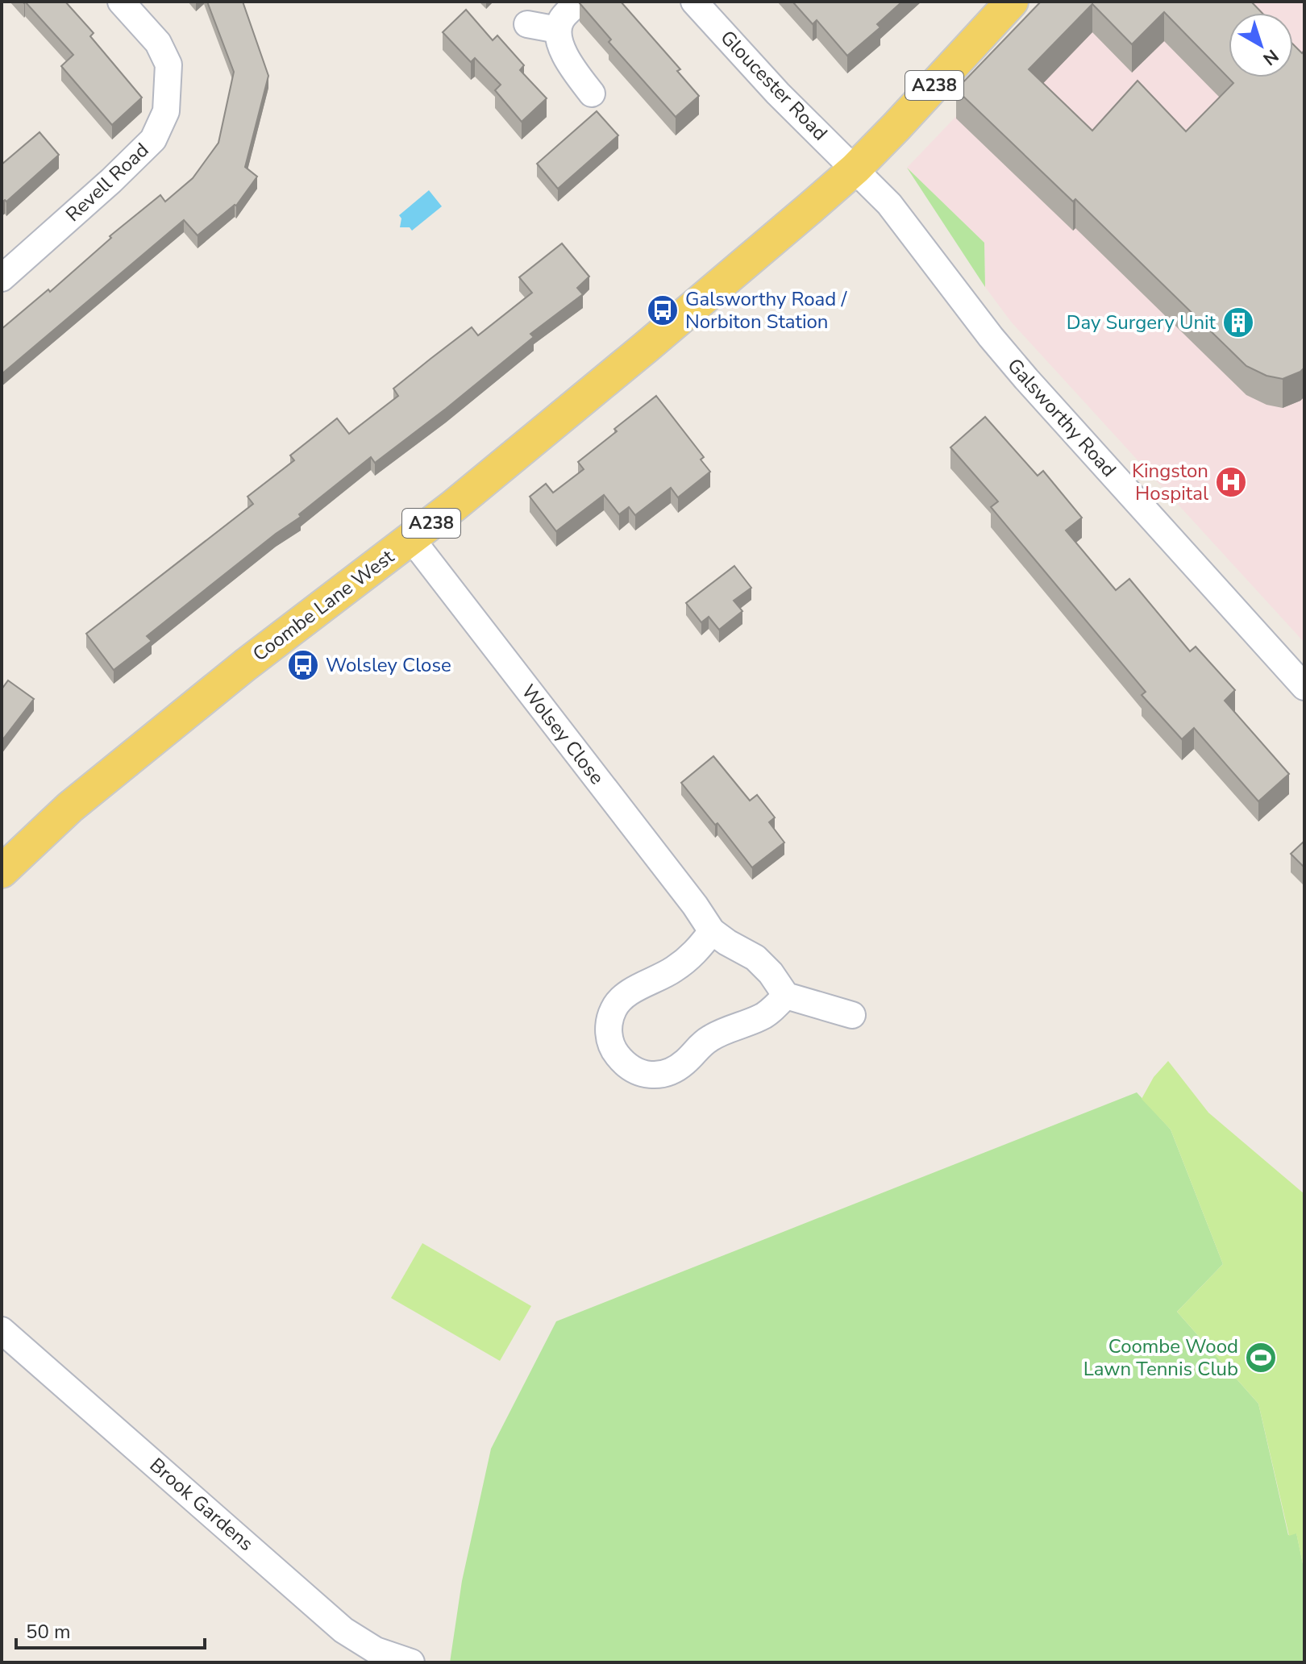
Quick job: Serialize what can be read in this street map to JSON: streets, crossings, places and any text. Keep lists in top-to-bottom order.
{
  "streets": {
    "main road": ["A238", "Coombe Lane West"],
    "street": [
      "Gloucester Road",
      "Revell Road",
      "Galsworthy Road",
      "Wolsey Close",
      "Brook Gardens"
    ]
  },
  "crossings": [
    ["Gloucester Road", "A238"],
    ["Gloucester Road", "Galsworthy Road"],
    ["Gloucester Road", "Coombe Lane West"],
    ["A238", "Galsworthy Road"],
    ["A238", "Coombe Lane West"],
    ["Galsworthy Road", "Coombe Lane West"],
    ["Coombe Lane West", "Wolsey Close"]
  ],
  "places": {
    "bus stop": ["Galsworthy Road / Norbiton Station", "Wolsley Close"],
    "building": ["Day Surgery Unit"],
    "hospital": ["Kingston Hospital"],
    "sports": ["Coombe Wood Lawn Tennis Club"]
  },
  "scale_bar": "50 m",
  "north": "bottom right"
}
